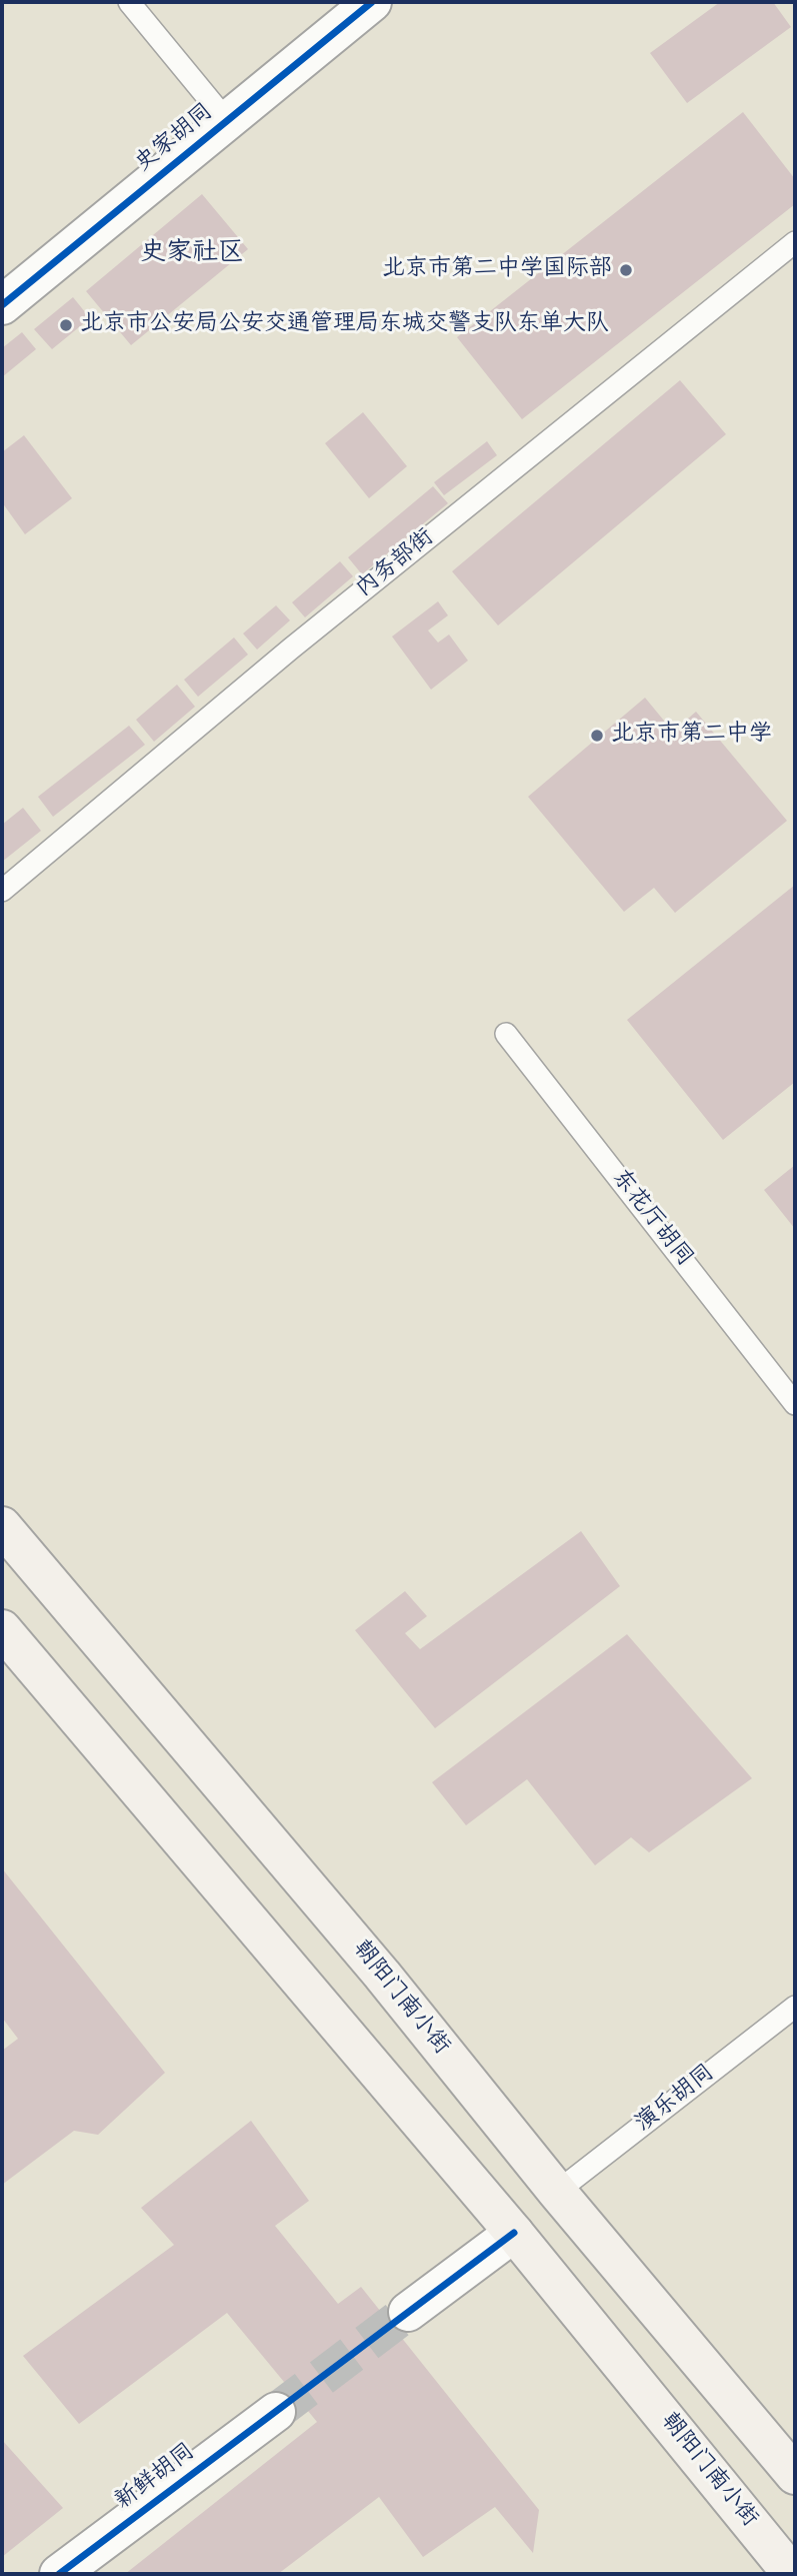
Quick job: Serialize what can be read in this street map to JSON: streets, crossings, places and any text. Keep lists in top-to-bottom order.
{
  "streets": {
    "main road": ["朝阳门南小街"],
    "street": ["史家胡同", "新鲜胡同"],
    "lane": ["内务部街", "东花厅胡同", "演乐胡同"]
  },
  "crossings": [
    ["朝阳门南小街", "演乐胡同"]
  ],
  "districts": ["史家社区"],
  "places": ["北京市第二中学国际部", "北京市公安局公安交通管理局东城交警支队东单大队", "北京市第二中学"]
}
